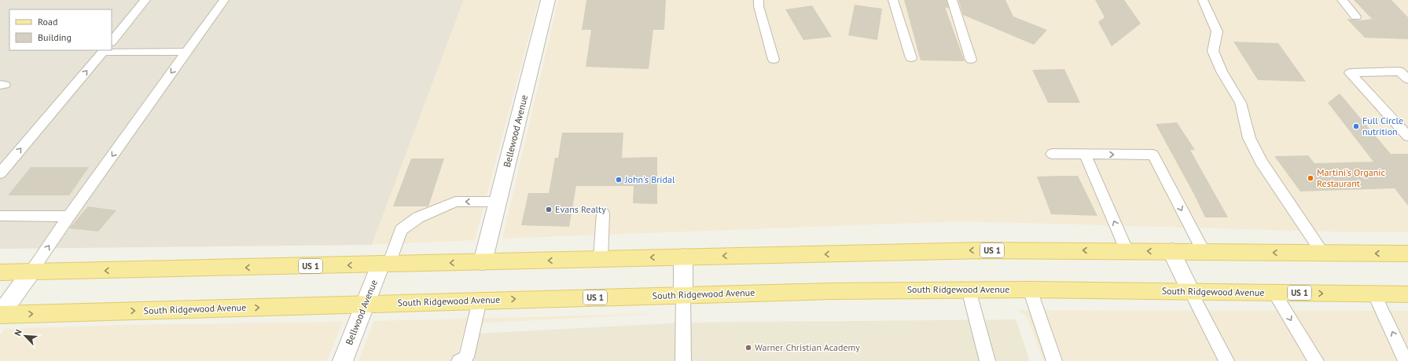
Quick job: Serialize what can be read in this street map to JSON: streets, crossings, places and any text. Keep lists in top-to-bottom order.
{
  "streets": {
    "main road": ["US 1", "South Ridgewood Avenue"],
    "street": ["Bellewood Avenue", "Bellwood Avenue"]
  },
  "crossings": [
    ["Bellewood Avenue", "US 1"],
    ["US 1", "Bellwood Avenue"],
    ["South Ridgewood Avenue", "Bellwood Avenue"]
  ],
  "places": [
    "Full Circle nutrition",
    "Martini's Organic Restaurant",
    "John's Bridal",
    "Evans Realty",
    "Warner Christian Academy"
  ],
  "legend": ["Road", "Building"],
  "north": "top left"
}
